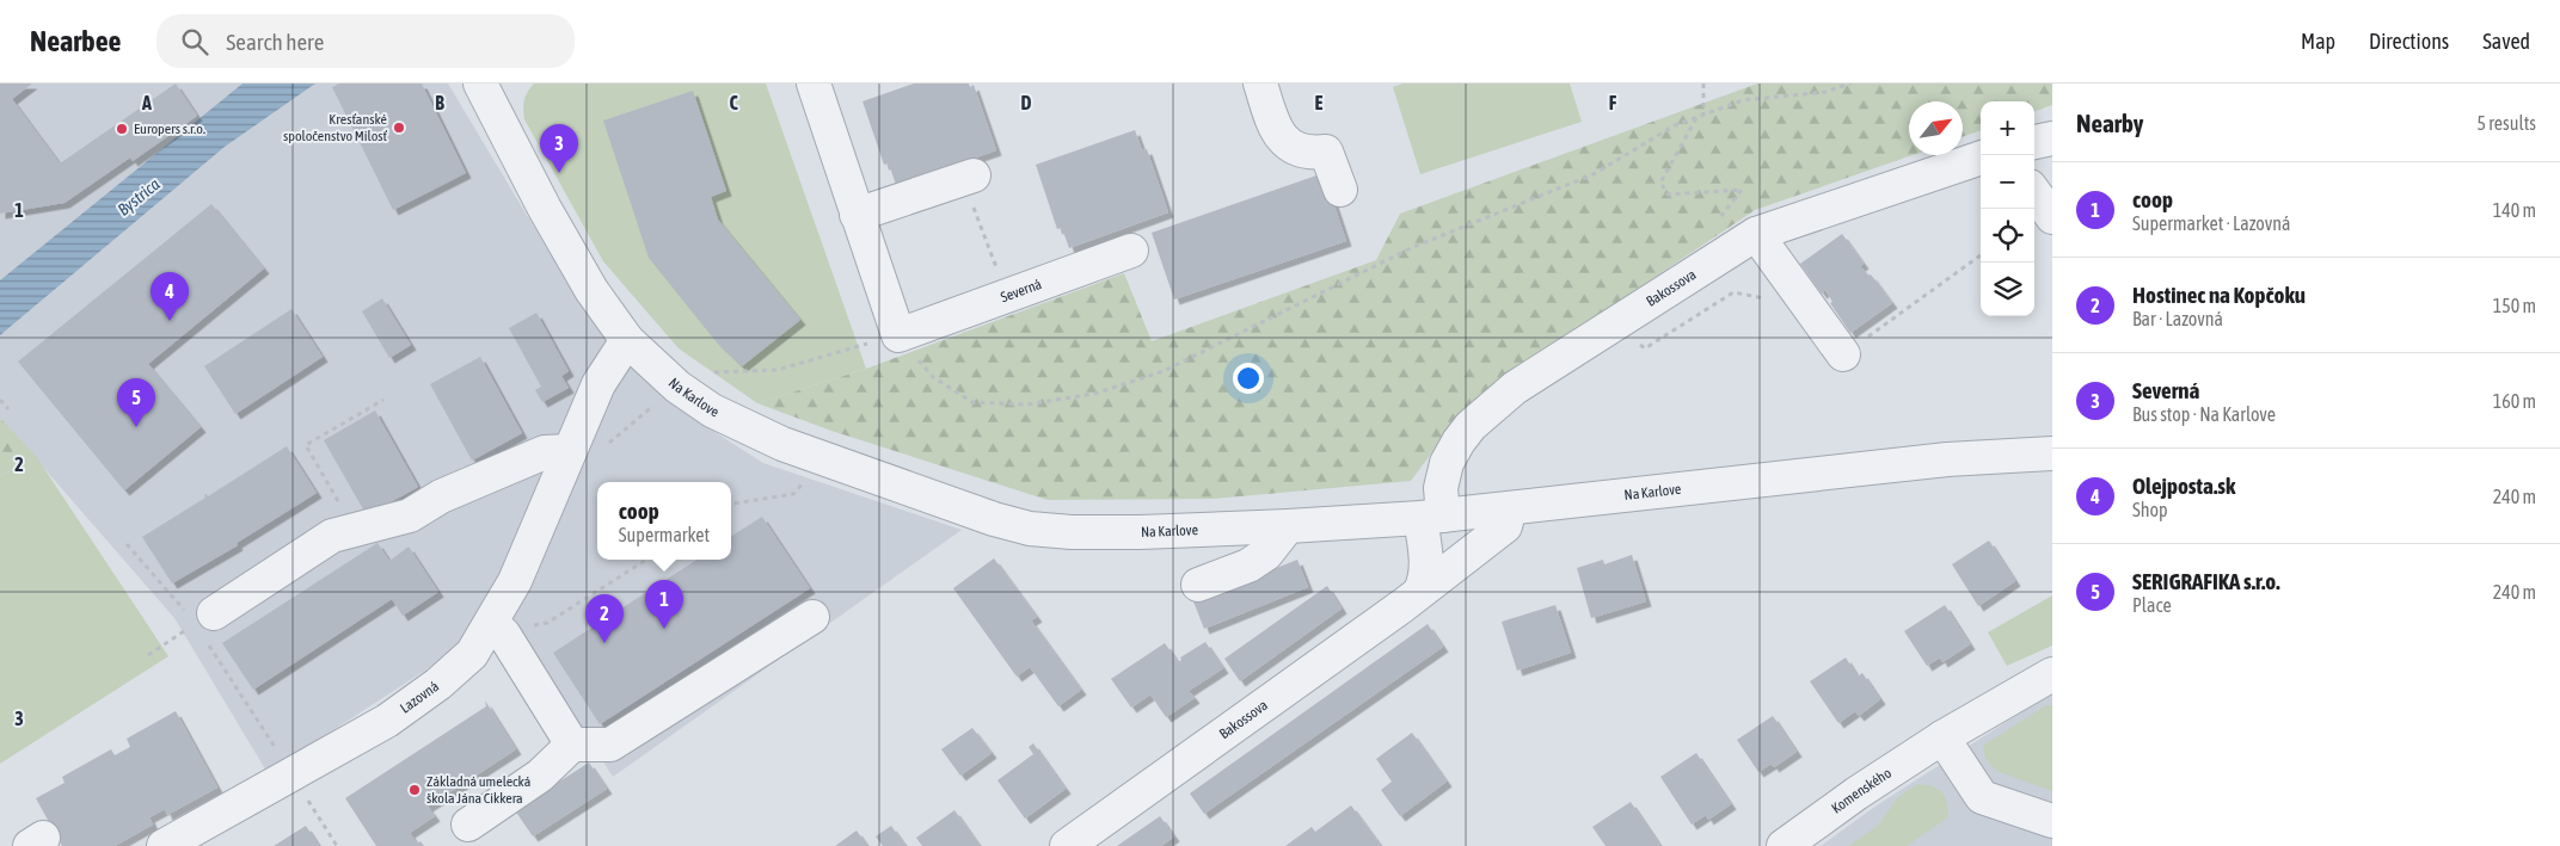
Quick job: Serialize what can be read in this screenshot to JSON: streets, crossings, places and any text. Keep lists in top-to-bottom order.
{
  "streets": {
    "street": [
      "Bakossova",
      "Severná",
      "Na Karlove",
      "Lazovná",
      "Komenského"
    ]
  },
  "crossings": [
    ["Bakossova", "Na Karlove"],
    ["Na Karlove", "Lazovná"]
  ],
  "water": ["Bystrica"],
  "places": ["Kresťanské spoločenstvo Milosť", "Europers s.r.o.", "Základná umelecká škola Jána Cikkera"],
  "north": "top right",
  "page": {
    "header": "Nearbee",
    "search": "Search here",
    "nav": ["Map", "Directions", "Saved"],
    "heading": ["Nearby", "5 results"],
    "map_buttons": ["+", "−"],
    "pins": [
      "3",
      "4",
      "5",
      "1",
      "2"
    ],
    "list": [
      {
        "mark": "1",
        "name": "coop",
        "note": "Supermarket · Lazovná",
        "value": "140 m"
      },
      {
        "mark": "2",
        "name": "Hostinec na Kopčoku",
        "note": "Bar · Lazovná",
        "value": "150 m"
      },
      {
        "mark": "3",
        "name": "Severná",
        "note": "Bus stop · Na Karlove",
        "value": "160 m"
      },
      {
        "mark": "4",
        "name": "Olejposta.sk",
        "note": "Shop",
        "value": "240 m"
      },
      {
        "mark": "5",
        "name": "SERIGRAFIKA s.r.o.",
        "note": "Place",
        "value": "240 m"
      }
    ],
    "popup": ["coop", "Supermarket"]
  },
  "grid": {
    "columns": [
      "A",
      "B",
      "C",
      "D",
      "E",
      "F"
    ],
    "rows": ["1", "2", "3"]
  }
}
